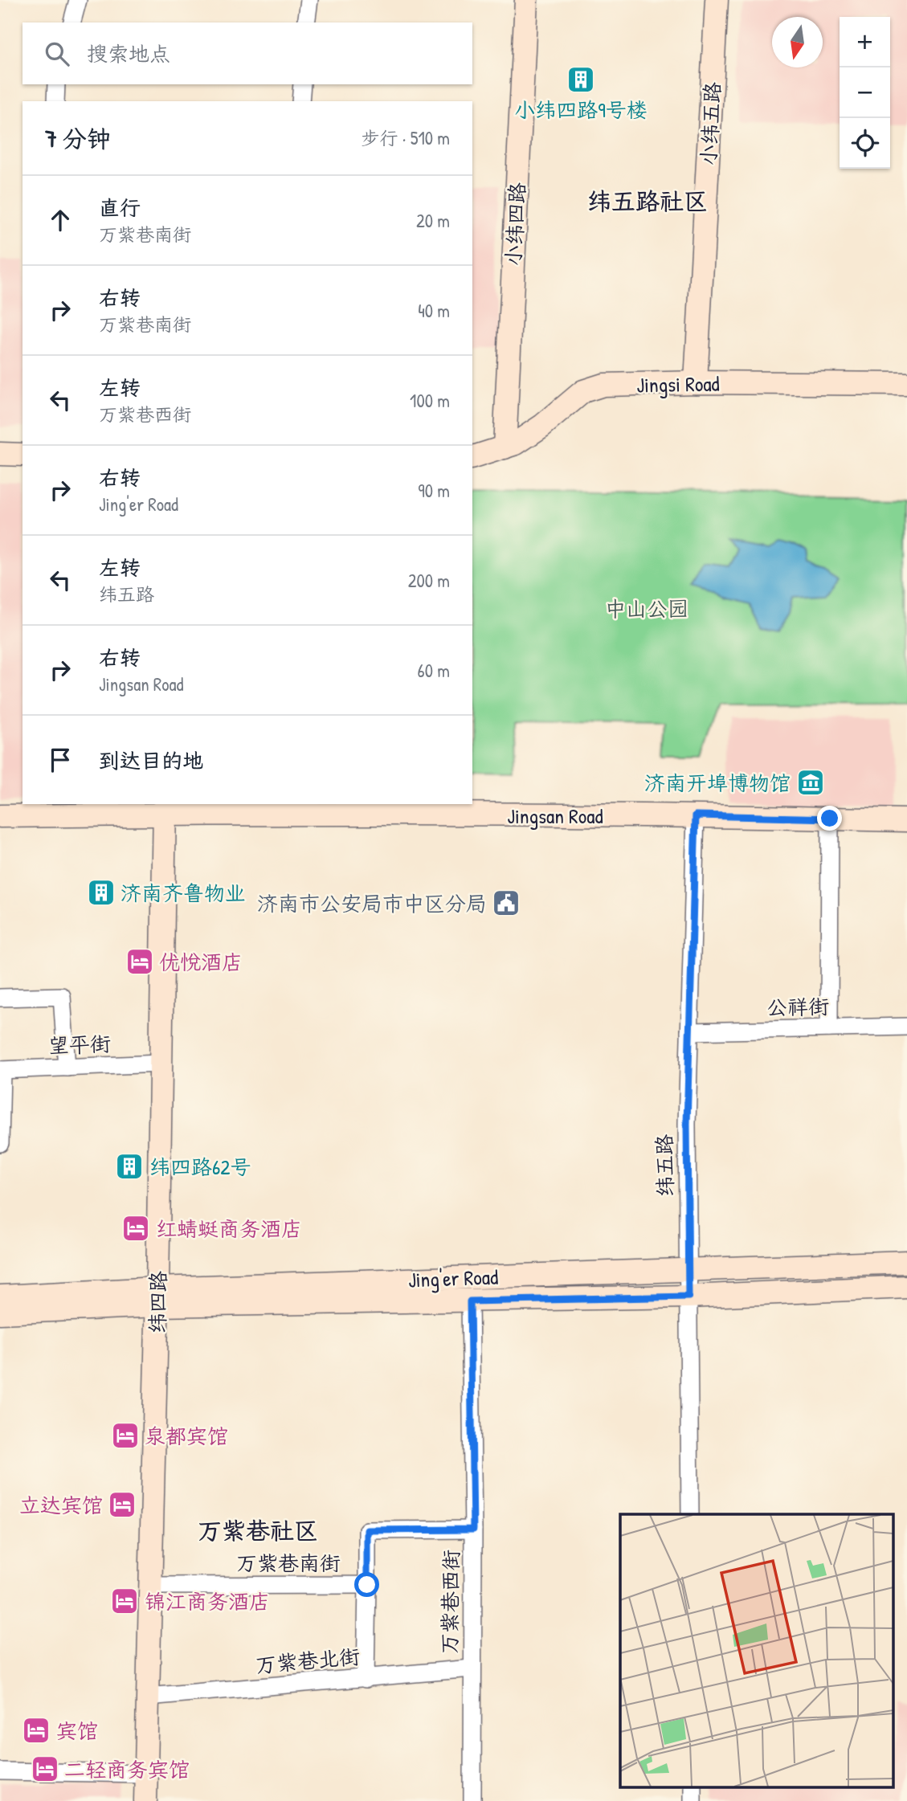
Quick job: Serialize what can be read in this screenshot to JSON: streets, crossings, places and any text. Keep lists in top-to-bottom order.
{
  "streets": {
    "street": [
      "小纬五路",
      "小纬四路",
      "Jingsi Road",
      "Jingsan Road",
      "公祥街",
      "望平街",
      "纬五路",
      "Jing'er Road",
      "纬四路",
      "万紫巷南街",
      "万紫巷西街",
      "万紫巷北街"
    ]
  },
  "crossings": [
    ["小纬五路", "Jingsi Road"],
    ["小纬四路", "Jingsi Road"],
    ["Jingsan Road", "纬五路"],
    ["Jingsan Road", "纬四路"],
    ["公祥街", "纬五路"],
    ["望平街", "纬四路"],
    ["纬五路", "Jing'er Road"],
    ["Jing'er Road", "纬四路"],
    ["Jing'er Road", "万紫巷西街"],
    ["纬四路", "万紫巷南街"],
    ["纬四路", "万紫巷北街"],
    ["万紫巷南街", "万紫巷西街"],
    ["万紫巷西街", "万紫巷北街"]
  ],
  "districts": ["纬五路社区", "万紫巷社区"],
  "parks": ["中山公园"],
  "places": {
    "building": ["小纬四路9号楼", "济南齐鲁物业", "纬四路62号"],
    "museum": ["济南开埠博物馆"],
    "public building": ["济南市公安局市中区分局"],
    "hotel": [
      "优悦酒店",
      "红蜻蜓商务酒店",
      "泉都宾馆",
      "立达宾馆",
      "锦江商务酒店",
      "宾馆",
      "二轻商务宾馆"
    ]
  },
  "north": "bottom",
  "page": {
    "map_buttons": ["+", "−"],
    "search": "搜索地点",
    "heading": ["7 分钟", "步行 · 510 m"],
    "list": [
      ["直行", "万紫巷南街", "20 m"],
      ["右转", "万紫巷南街", "40 m"],
      ["左转", "万紫巷西街", "100 m"],
      ["右转", "Jing'er Road", "90 m"],
      ["左转", "纬五路", "200 m"],
      ["右转", "Jingsan Road", "60 m"],
      "到达目的地"
    ]
  }
}
